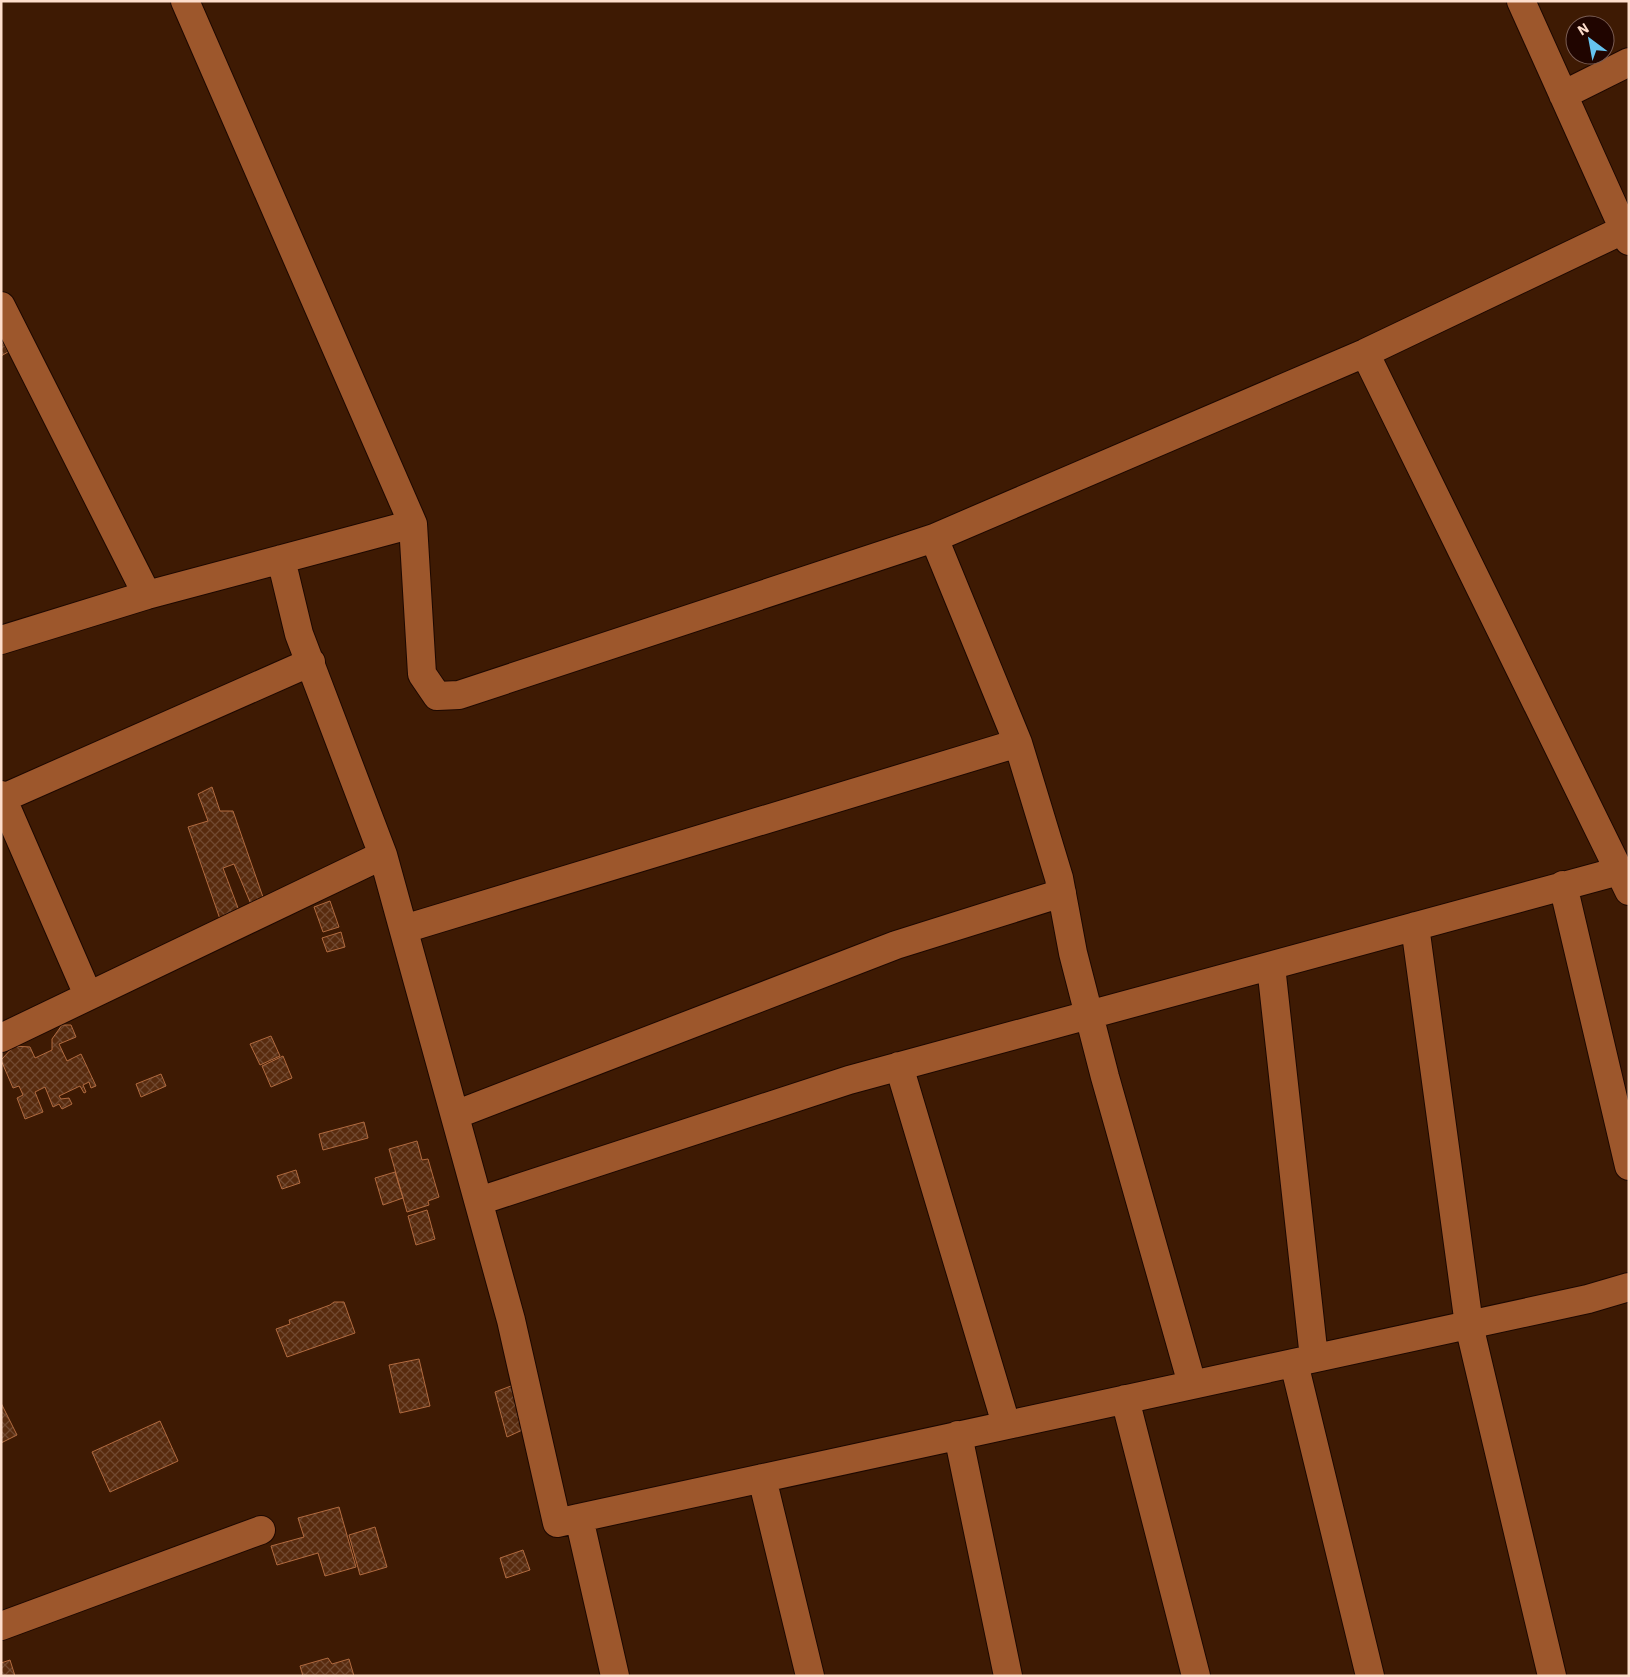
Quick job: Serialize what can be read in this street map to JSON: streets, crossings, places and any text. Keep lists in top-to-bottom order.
{
  "north": "top left"
}
